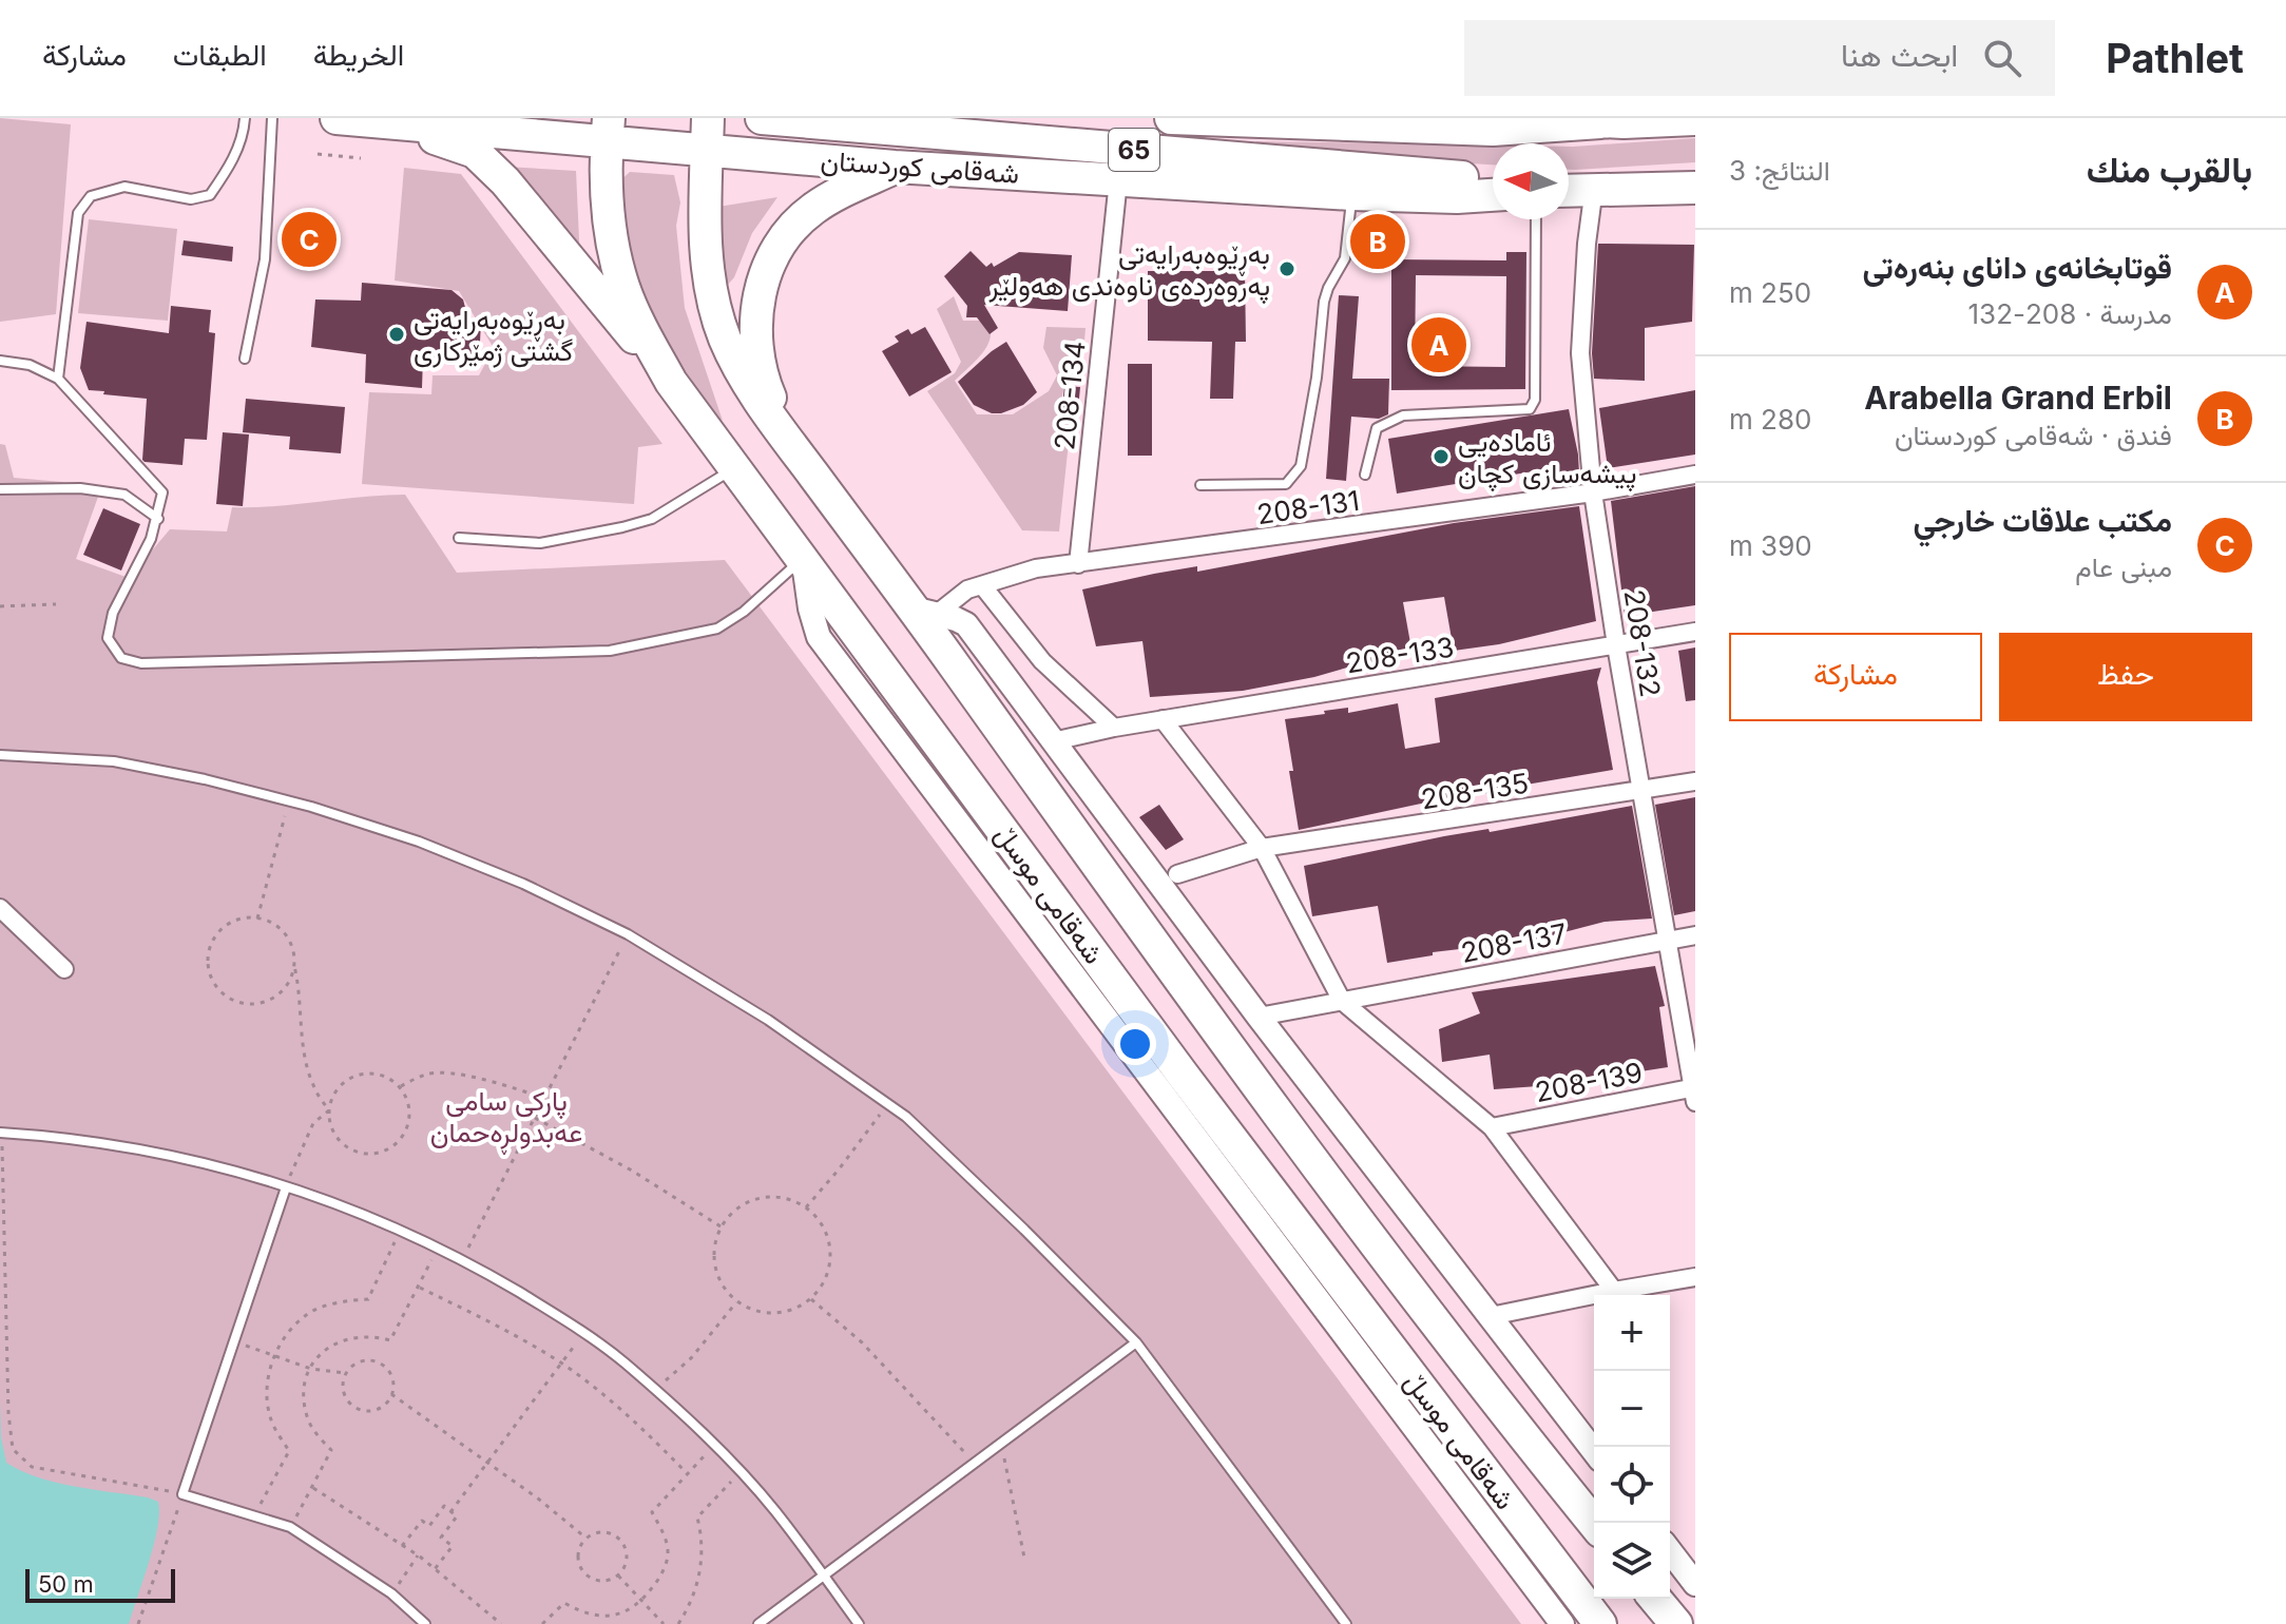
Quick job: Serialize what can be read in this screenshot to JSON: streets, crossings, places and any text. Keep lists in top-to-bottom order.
{
  "streets": {
    "highway": ["65", "شەقامی کوردستان", "شەقامی موسڵ"],
    "street": [
      "208-134",
      "208-131",
      "208-132",
      "208-133",
      "208-135",
      "208-137",
      "208-139"
    ]
  },
  "crossings": [
    ["شەقامی کوردستان", "208-134"],
    ["شەقامی کوردستان", "شەقامی موسڵ"],
    ["208-134", "208-131"],
    ["208-131", "208-132"],
    ["208-131", "شەقامی موسڵ"],
    ["208-132", "208-133"],
    ["208-132", "208-135"],
    ["208-132", "208-137"],
    ["208-132", "208-139"]
  ],
  "parks": ["پارکی سامی عەبدولڕەحمان"],
  "places": ["بەڕێوەبەرایەتی پەروەردەی ناوەندی هەولێر", "بەڕێوەبەرایەتی گشتی ژمێركاری", "ئامادەیی پیشەسازی کچان"],
  "scale_bar": "50 m",
  "north": "left",
  "page": {
    "header": "Pathlet",
    "search": "ابحث هنا",
    "nav": ["الخريطة", "الطبقات", "مشاركة"],
    "heading": ["بالقرب منك", "النتائج: 3"],
    "pins": ["C", "B", "A"],
    "list": [
      {
        "mark": "A",
        "name": "قوتابخانەی دانای بنەرەتی",
        "note": "مدرسة · 208-132",
        "value": "250 m"
      },
      {
        "mark": "B",
        "name": "Arabella Grand Erbil",
        "note": "فندق · شەقامی کوردستان",
        "value": "280 m"
      },
      {
        "mark": "C",
        "name": "مكتب علاقات خارجي",
        "note": "مبنى عام",
        "value": "390 m"
      }
    ],
    "buttons": ["حفظ", "مشاركة"],
    "map_buttons": ["+", "−"],
    "scale": "50 m"
  }
}
